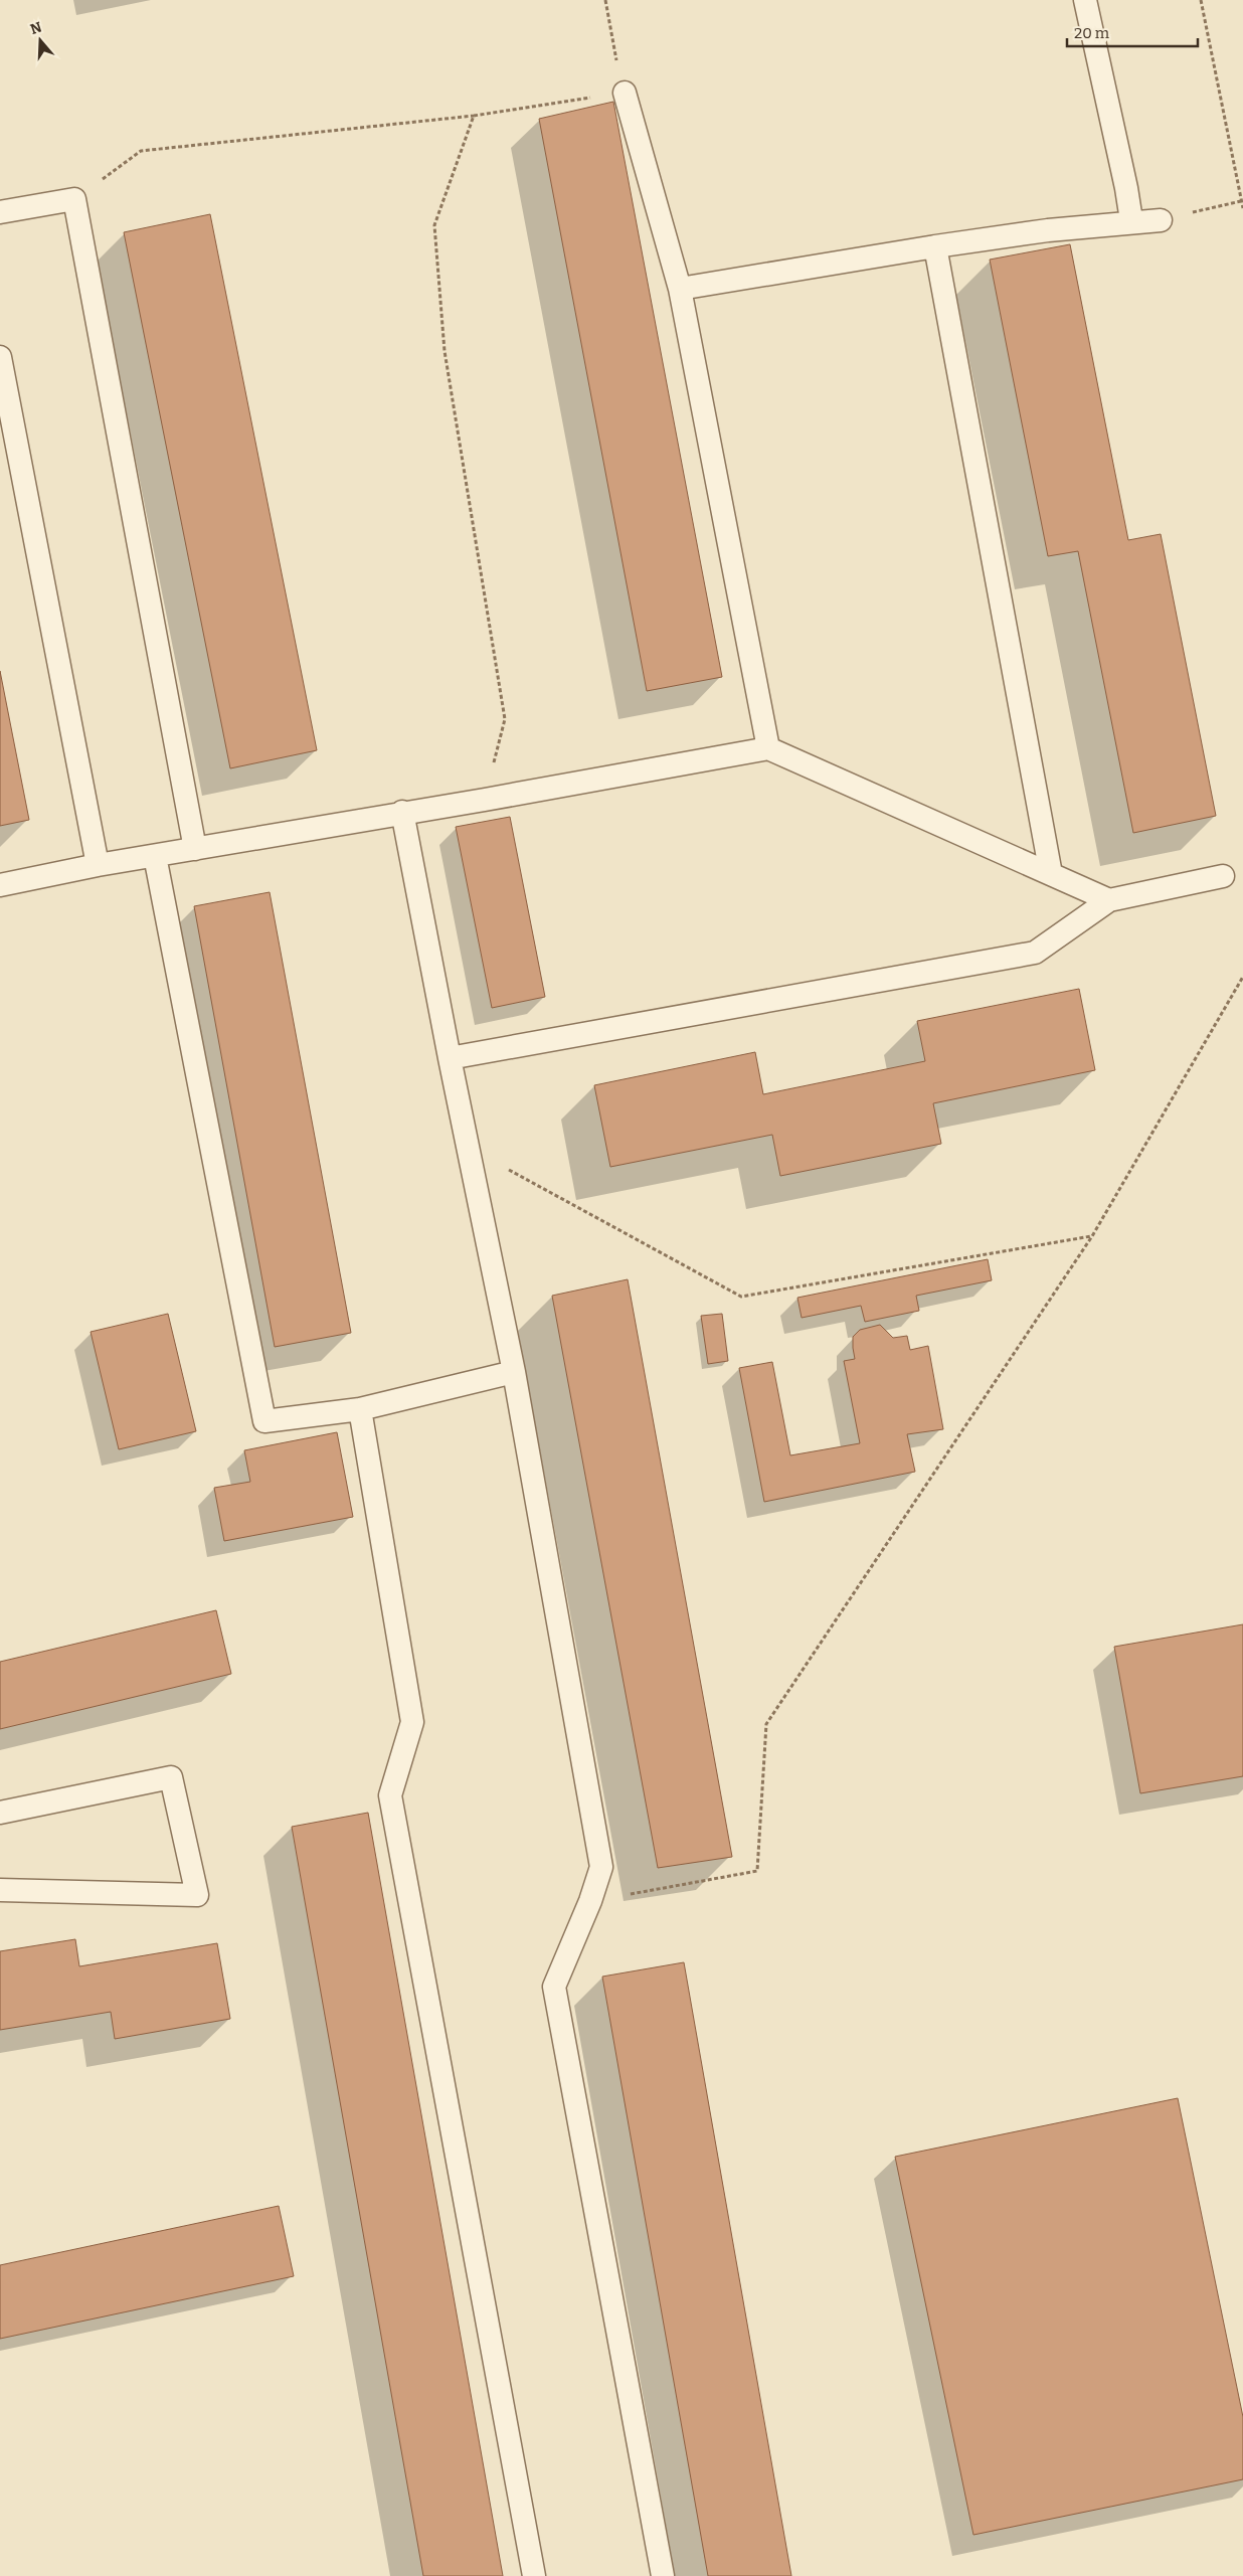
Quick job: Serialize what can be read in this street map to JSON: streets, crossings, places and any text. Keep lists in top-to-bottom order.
{
  "scale_bar": "20 m",
  "north": "top"
}
